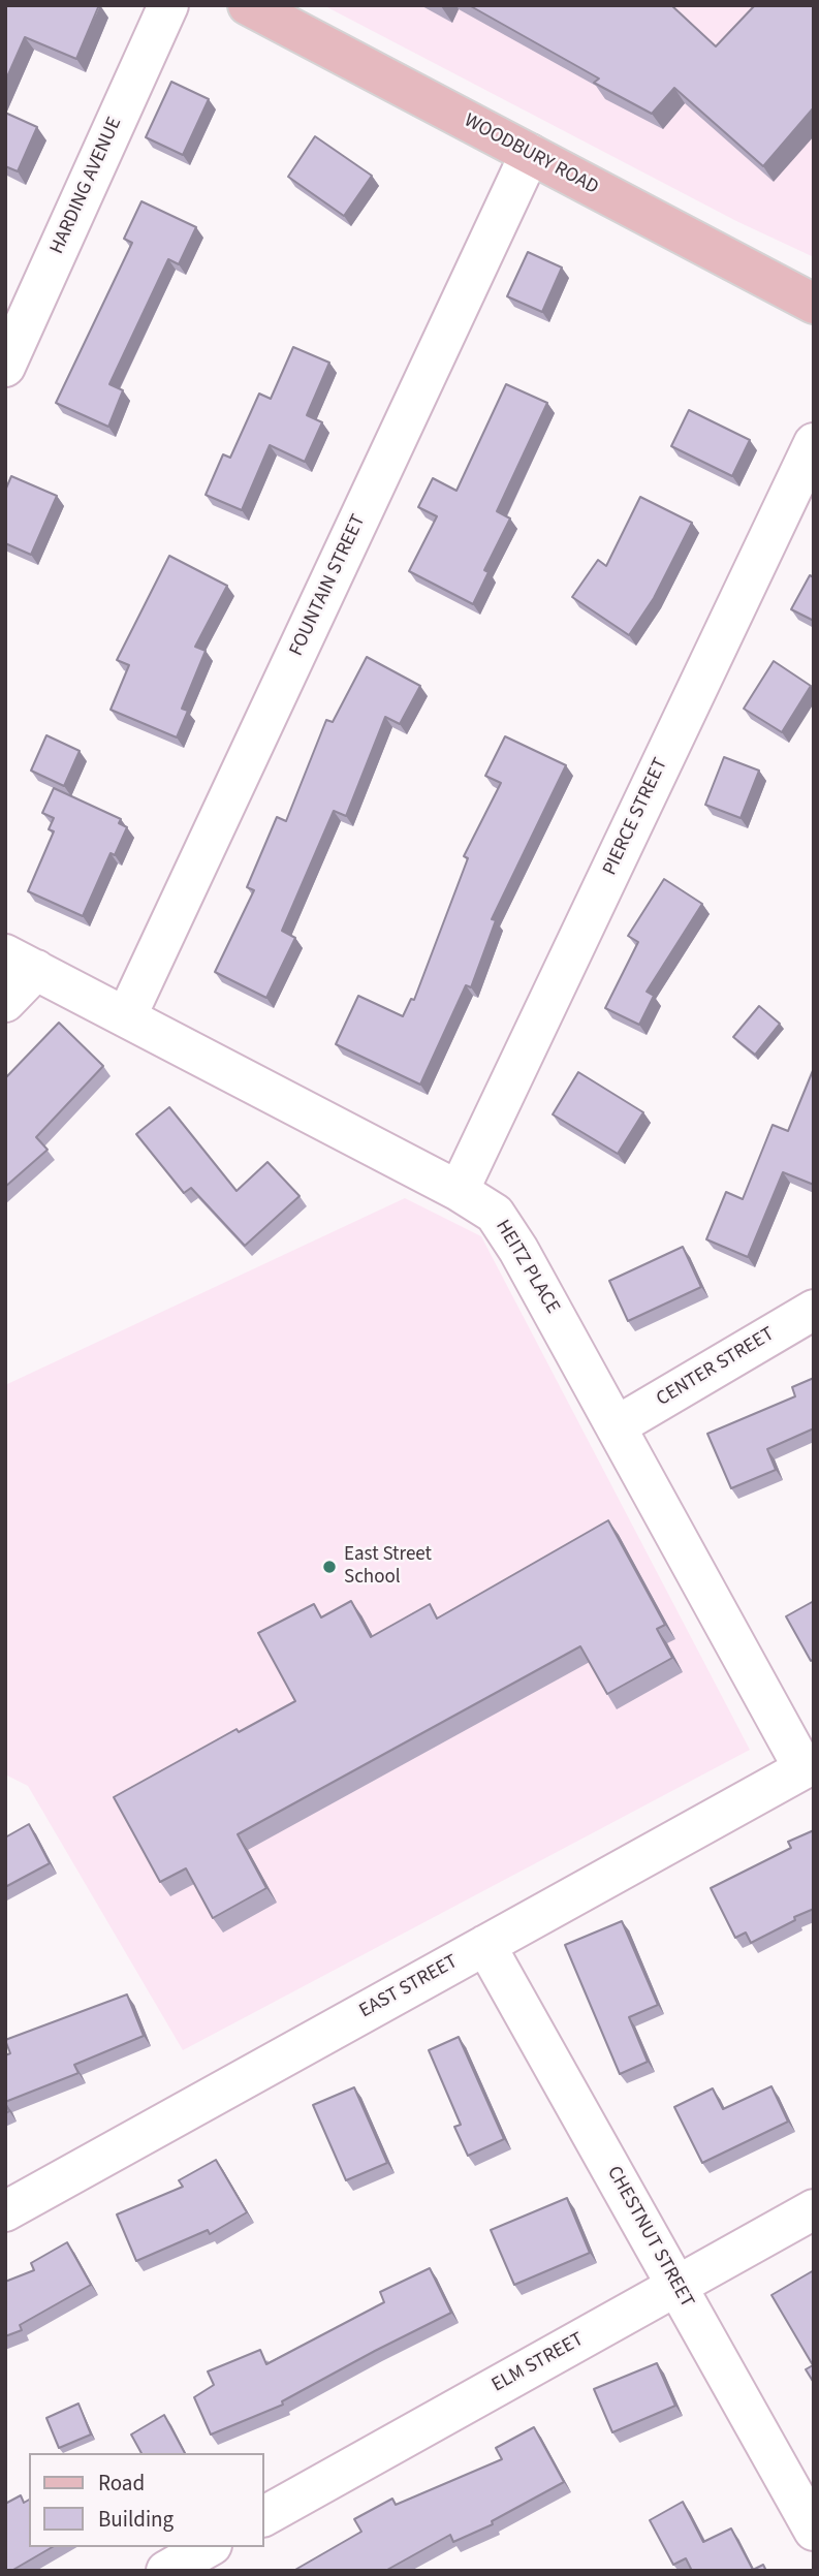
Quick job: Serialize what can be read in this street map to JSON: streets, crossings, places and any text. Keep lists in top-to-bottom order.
{
  "streets": {
    "main road": ["WOODBURY ROAD"],
    "street": [
      "HARDING AVENUE",
      "FOUNTAIN STREET",
      "PIERCE STREET",
      "HEITZ PLACE",
      "CENTER STREET",
      "EAST STREET",
      "CHESTNUT STREET",
      "ELM STREET"
    ]
  },
  "crossings": [
    ["WOODBURY ROAD", "FOUNTAIN STREET"],
    ["FOUNTAIN STREET", "HEITZ PLACE"],
    ["PIERCE STREET", "HEITZ PLACE"],
    ["HEITZ PLACE", "CENTER STREET"],
    ["HEITZ PLACE", "EAST STREET"],
    ["EAST STREET", "CHESTNUT STREET"],
    ["CHESTNUT STREET", "ELM STREET"]
  ],
  "places": ["East Street School"],
  "legend": ["Road", "Building"]
}
